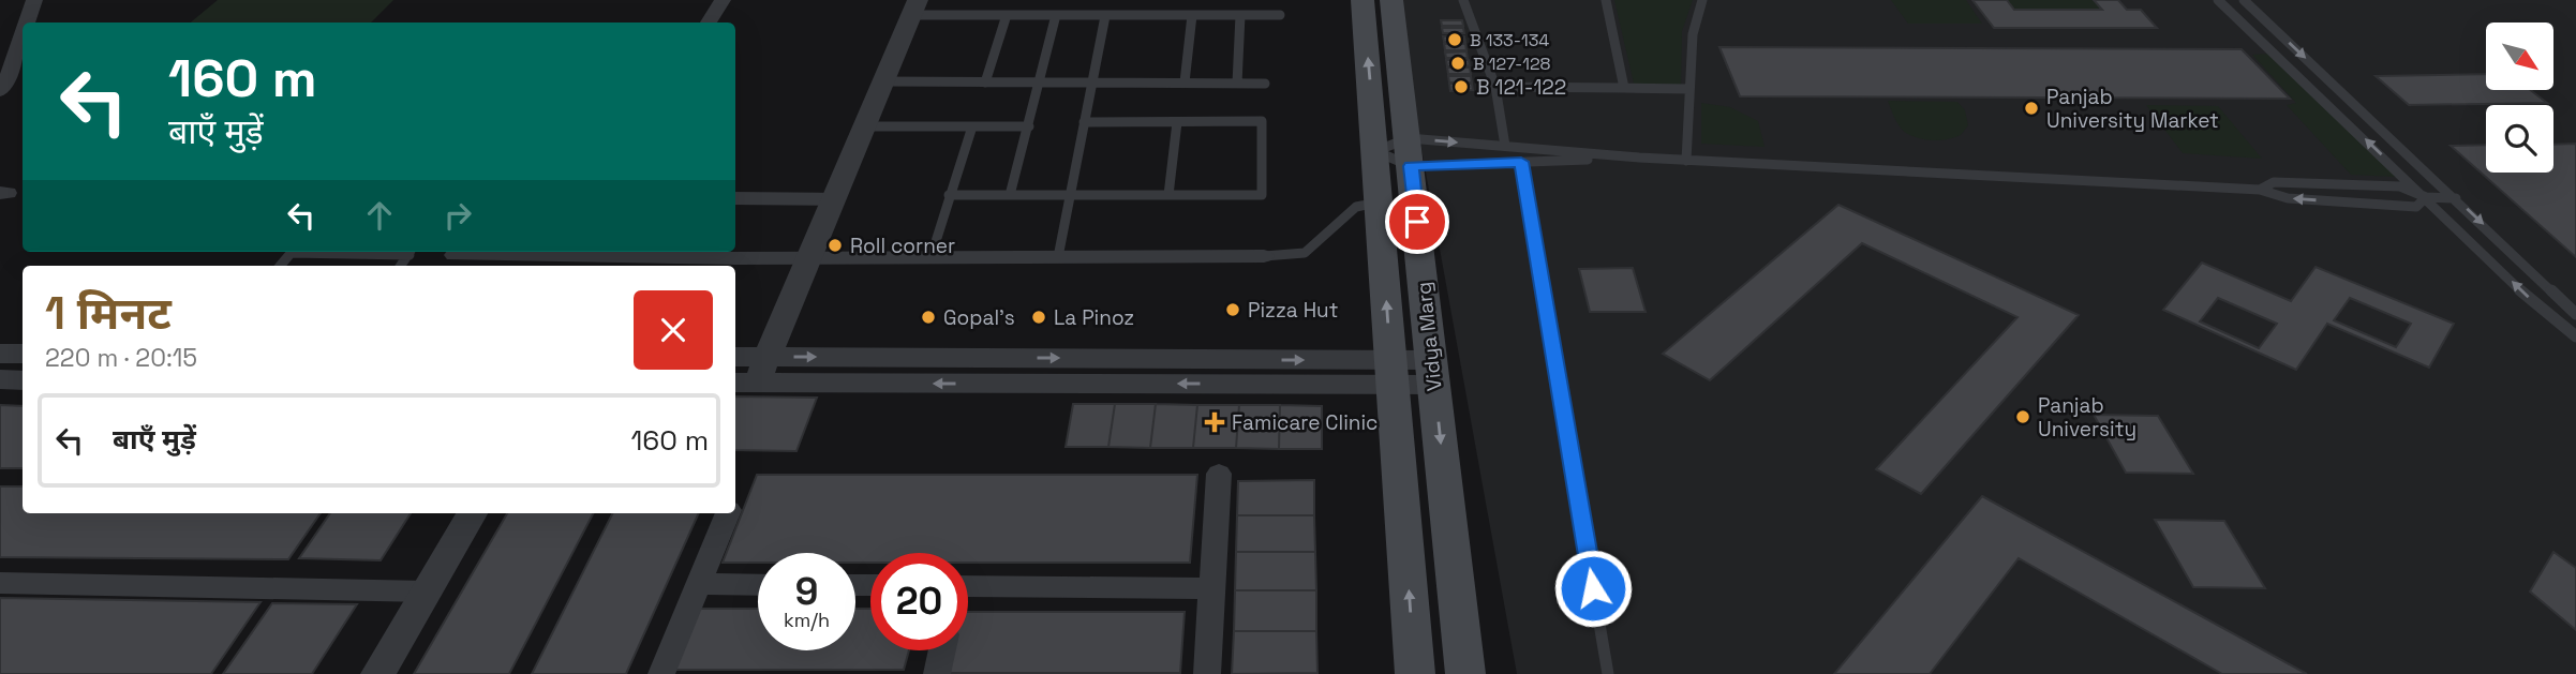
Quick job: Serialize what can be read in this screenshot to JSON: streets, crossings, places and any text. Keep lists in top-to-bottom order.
{
  "streets": {
    "main road": ["Vidya Marg"]
  },
  "places": {
    "other": [
      "B 133-134",
      "B 127-128",
      "B 121-122",
      "Panjab University Market",
      "Roll corner",
      "Pizza Hut",
      "Gopal's",
      "La Pinoz",
      "Panjab University"
    ],
    "health": ["Famicare Clinic"]
  },
  "north": "bottom right",
  "page": {
    "turn": ["160 m", "बाएँ मुड़ें"],
    "heading": ["1 मिनट", "220 m · 20:15"],
    "list": [
      {
        "name": "बाएँ मुड़ें",
        "value": "160 m"
      }
    ],
    "speed": "9 km/h",
    "limit": "20"
  }
}
